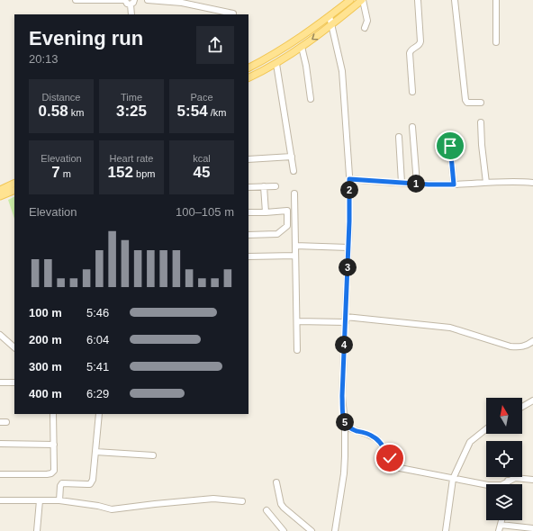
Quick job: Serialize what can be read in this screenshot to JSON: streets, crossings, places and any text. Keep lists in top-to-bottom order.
{
  "north": "top",
  "page": {
    "heading": ["Evening run", "20:13"],
    "stats": [
      ["Distance", "0.58 km"],
      ["Time", "3:25"],
      ["Pace", "5:54 /km"],
      ["Elevation", "7 m"],
      ["Heart rate", "152 bpm"],
      ["kcal", "45"]
    ],
    "pins": [
      "1",
      "2",
      "3",
      "4",
      "5"
    ],
    "chart": ["Elevation", "100–105 m"],
    "list": [
      {
        "name": "100 m",
        "note": "5:46"
      },
      {
        "name": "200 m",
        "note": "6:04"
      },
      {
        "name": "300 m",
        "note": "5:41"
      },
      {
        "name": "400 m",
        "note": "6:29"
      }
    ]
  }
}
